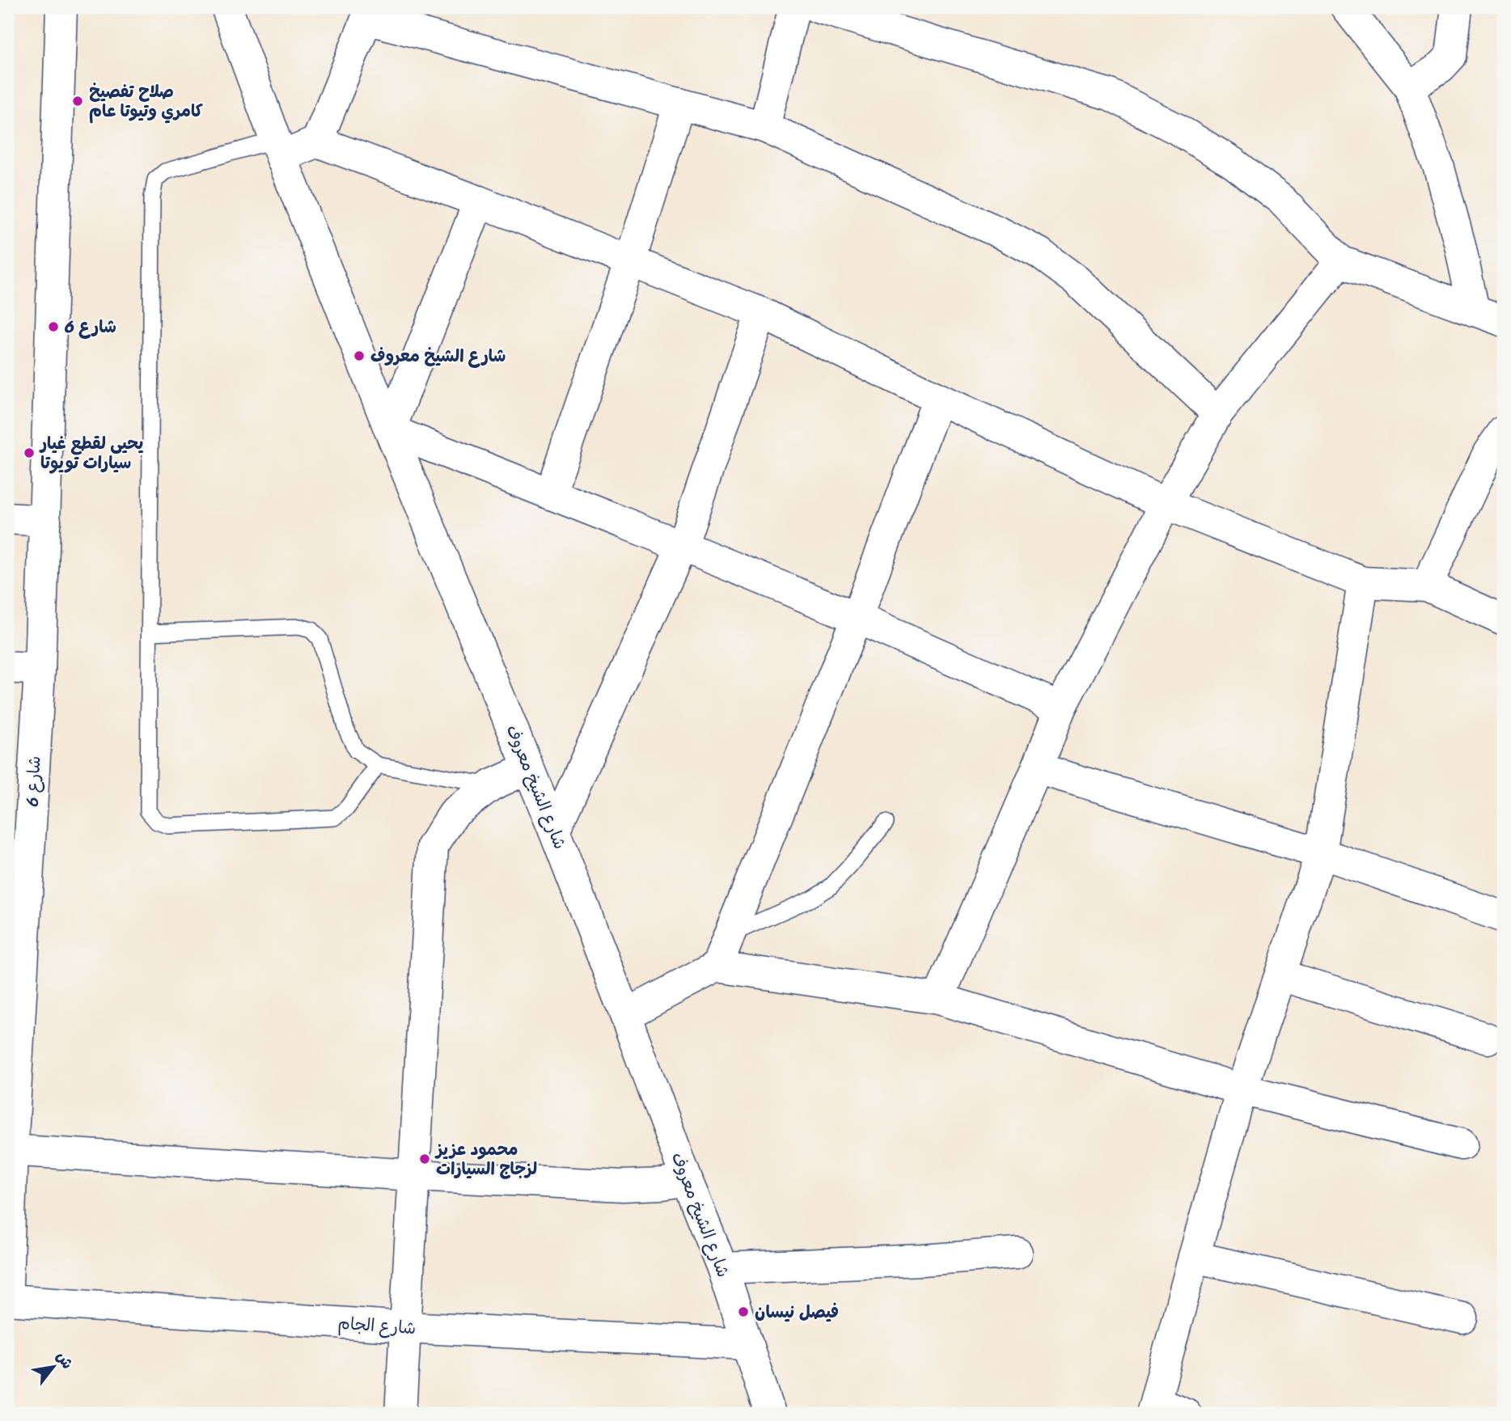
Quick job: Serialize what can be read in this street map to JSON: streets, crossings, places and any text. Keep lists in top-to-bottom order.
{
  "streets": {
    "street": ["شارع 6", "شارع الشيخ معروف", "شارع الجام"]
  },
  "crossings": [
    ["شارع الشيخ معروف", "شارع الجام"]
  ],
  "places": [
    "صلاح تفصيخ كامري وتيوتا عام",
    "شارع 6",
    "شارع الشيخ معروف",
    "يحيى لقطع غيار سيارات تويوتا",
    "محمود عزيز لزجاج السيارات",
    "فيصل نيسان"
  ],
  "north": "top right"
}
